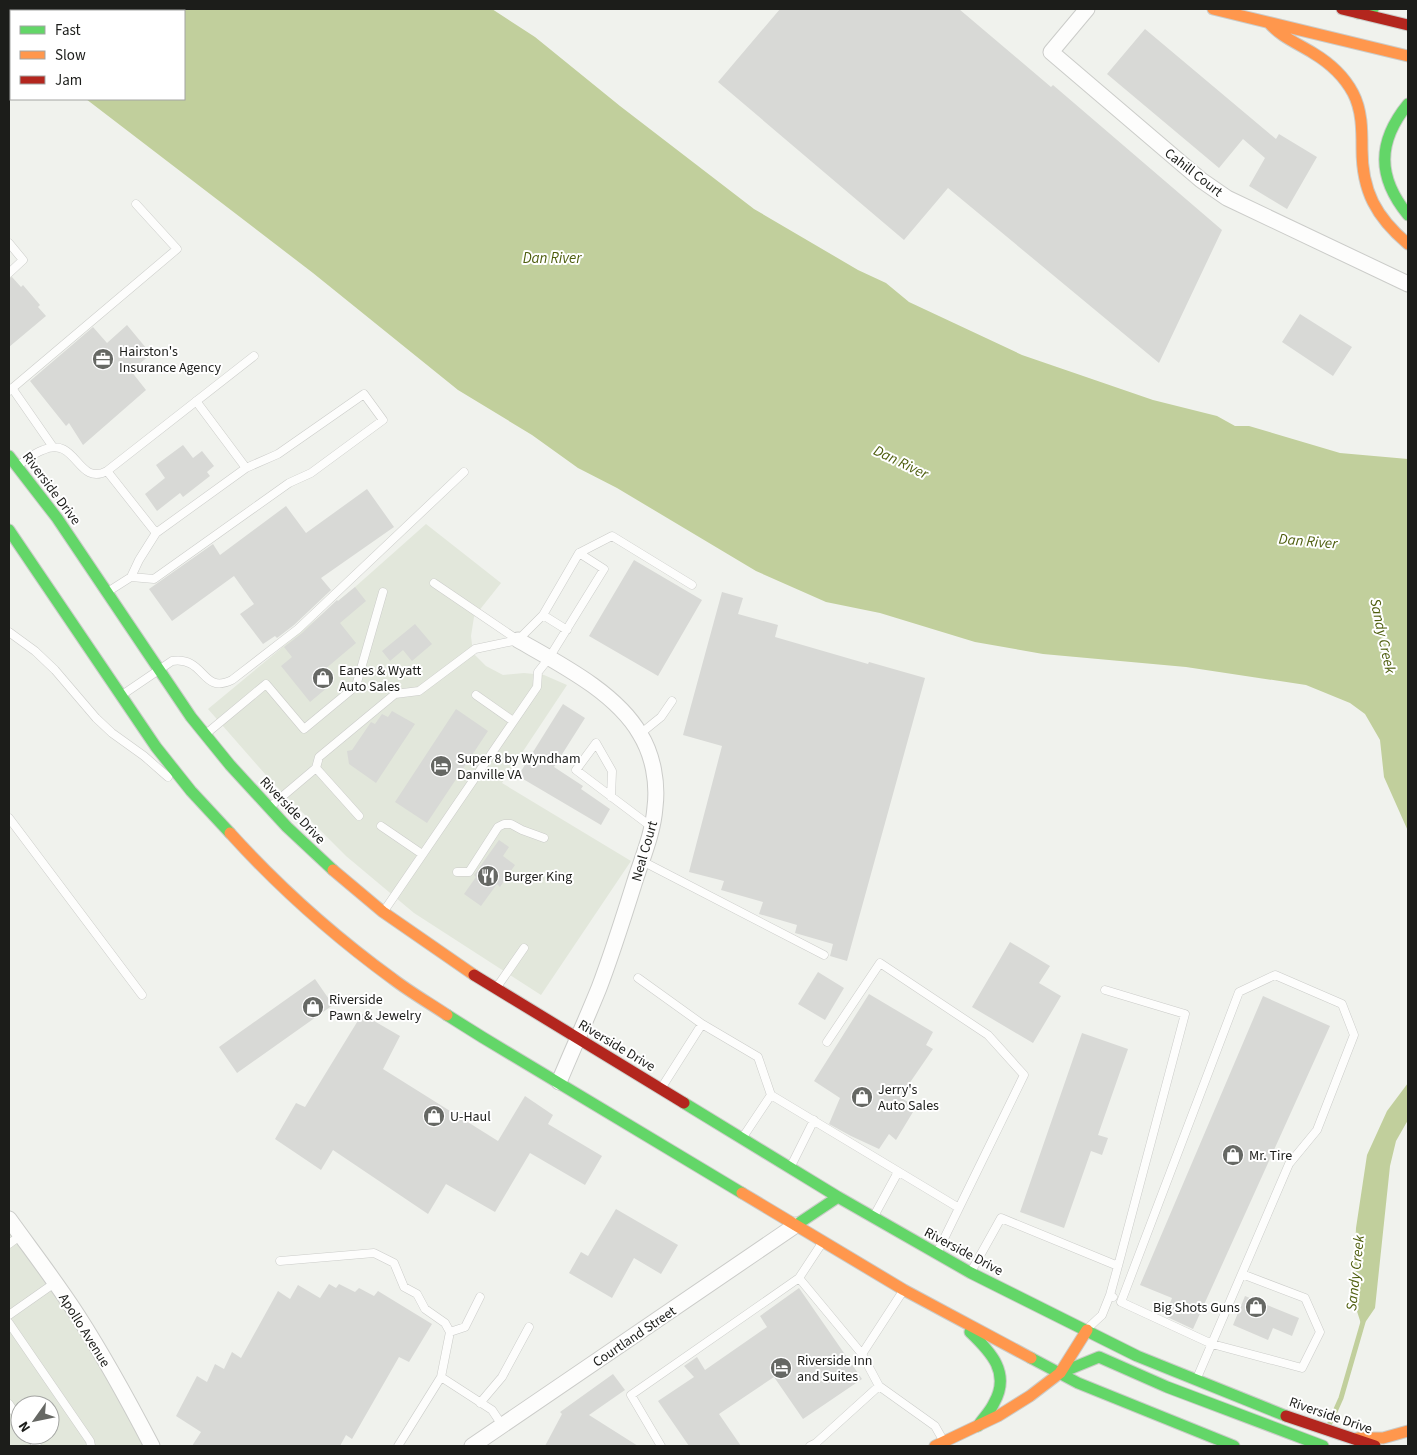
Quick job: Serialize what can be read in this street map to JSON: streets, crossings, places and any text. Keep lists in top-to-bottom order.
{
  "streets": {
    "main road": ["Riverside Drive"],
    "street": [
      "Cahill Court",
      "Neal Court",
      "Apollo Avenue",
      "Courtland Street"
    ]
  },
  "crossings": [
    ["Riverside Drive", "Neal Court"]
  ],
  "water": ["Dan River", "Sandy Creek"],
  "places": {
    "office": ["Hairston's Insurance Agency"],
    "shop": [
      "Eanes & Wyatt Auto Sales",
      "Riverside Pawn & Jewelry",
      "Jerry's Auto Sales",
      "U-Haul",
      "Mr. Tire",
      "Big Shots Guns"
    ],
    "hotel": ["Super 8 by Wyndham Danville VA", "Riverside Inn and Suites"],
    "restaurant": ["Burger King"]
  },
  "legend": ["Fast", "Slow", "Jam"],
  "north": "bottom left"
}
